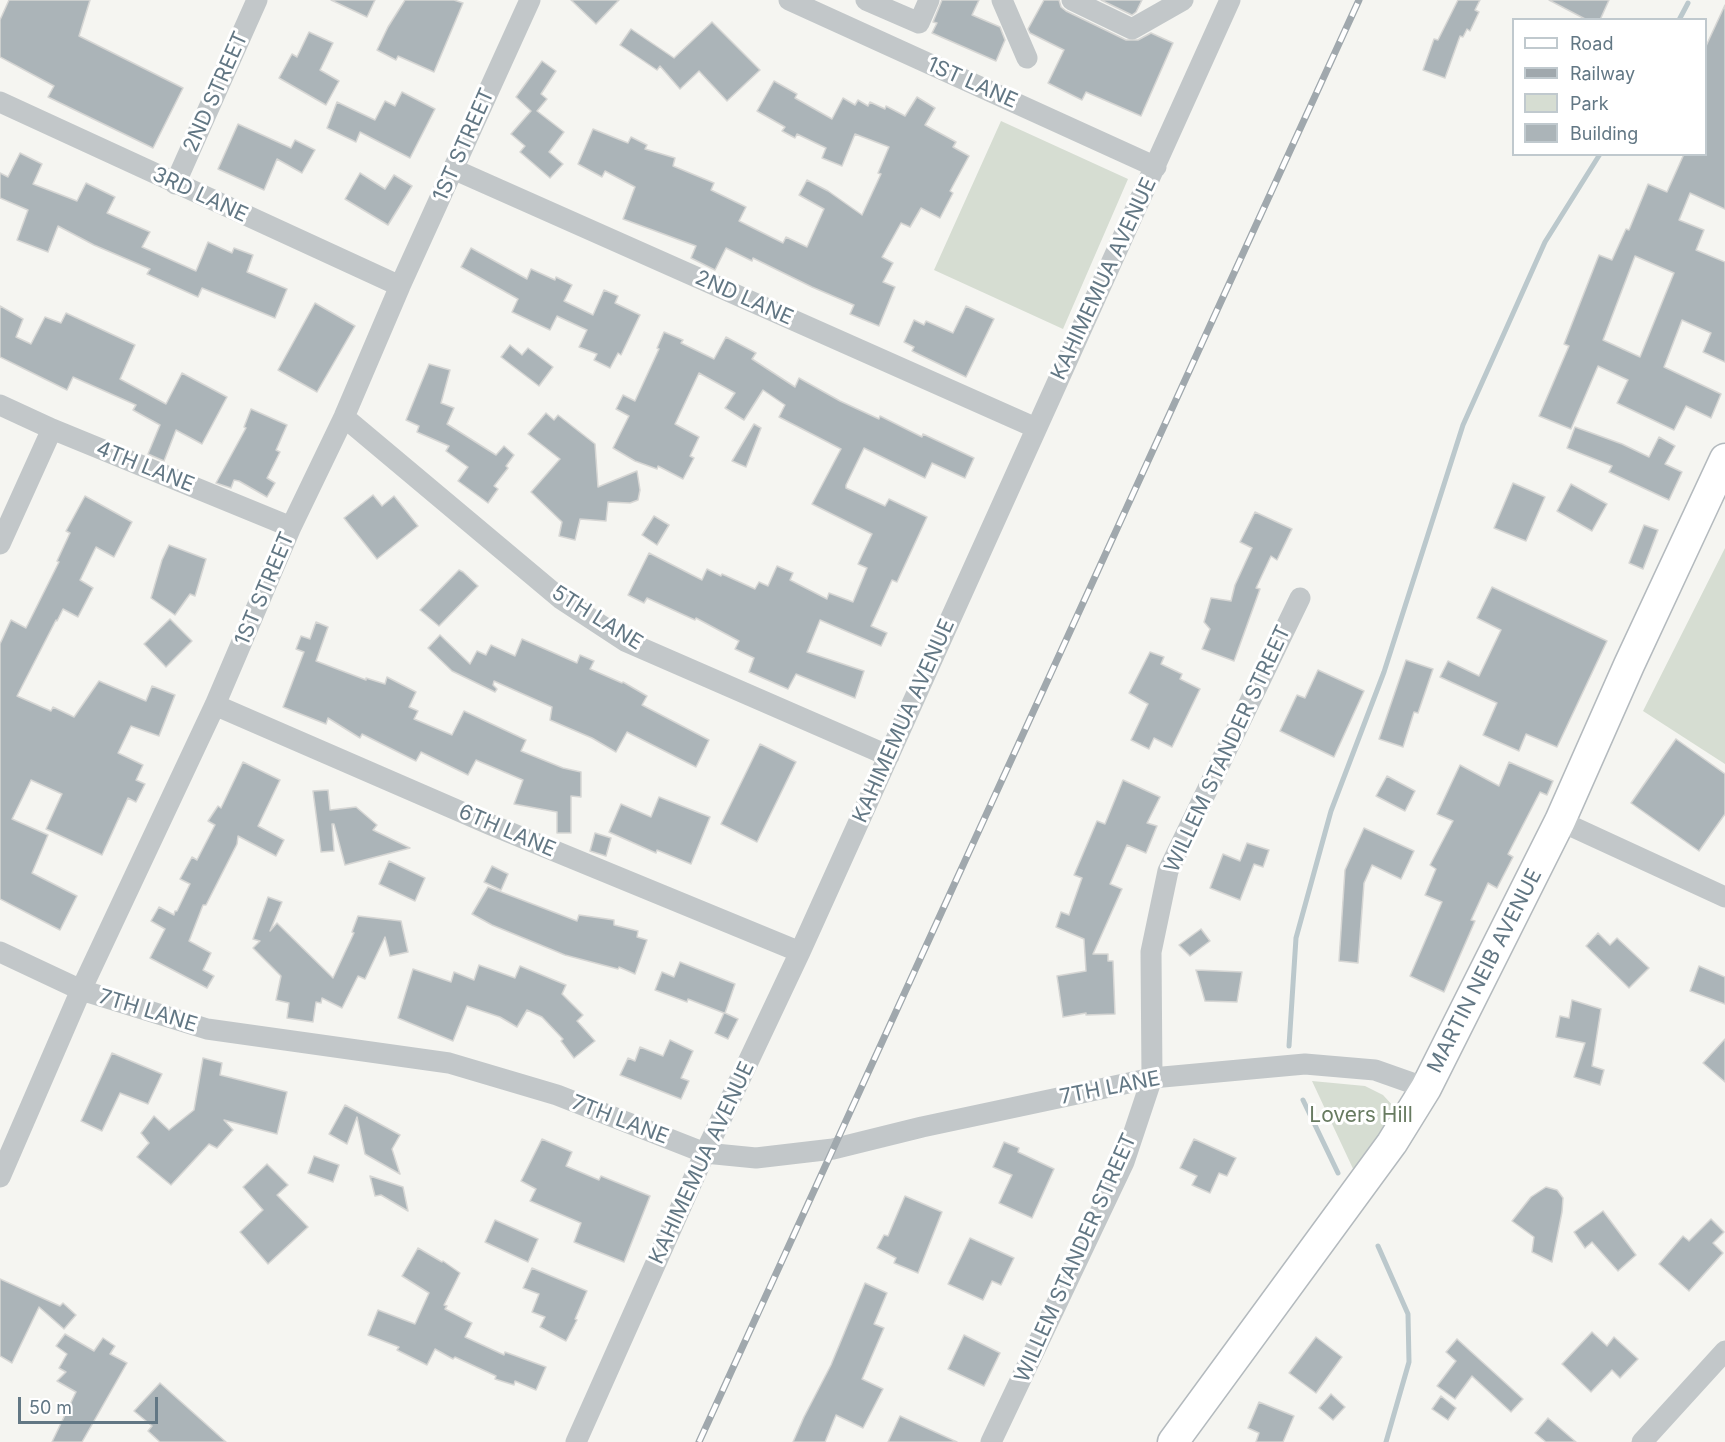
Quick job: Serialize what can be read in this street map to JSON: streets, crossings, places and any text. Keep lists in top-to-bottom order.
{
  "streets": {
    "main road": ["MARTIN NEIB AVENUE"],
    "street": [
      "1ST LANE",
      "2ND STREET",
      "1ST STREET",
      "3RD LANE",
      "KAHIMEMUA AVENUE",
      "2ND LANE",
      "4TH LANE",
      "5TH LANE",
      "WILLEM STANDER STREET",
      "6TH LANE",
      "7TH LANE"
    ]
  },
  "crossings": [
    ["1ST LANE", "KAHIMEMUA AVENUE"],
    ["2ND STREET", "3RD LANE"],
    ["1ST STREET", "3RD LANE"],
    ["1ST STREET", "2ND LANE"],
    ["1ST STREET", "4TH LANE"],
    ["1ST STREET", "5TH LANE"],
    ["1ST STREET", "6TH LANE"],
    ["1ST STREET", "7TH LANE"],
    ["KAHIMEMUA AVENUE", "2ND LANE"],
    ["KAHIMEMUA AVENUE", "5TH LANE"],
    ["KAHIMEMUA AVENUE", "6TH LANE"],
    ["KAHIMEMUA AVENUE", "7TH LANE"],
    ["WILLEM STANDER STREET", "7TH LANE"],
    ["MARTIN NEIB AVENUE", "7TH LANE"]
  ],
  "parks": ["Lovers Hill"],
  "legend": [
    "Road",
    "Railway",
    "Park",
    "Building"
  ],
  "scale_bar": "50 m"
}
